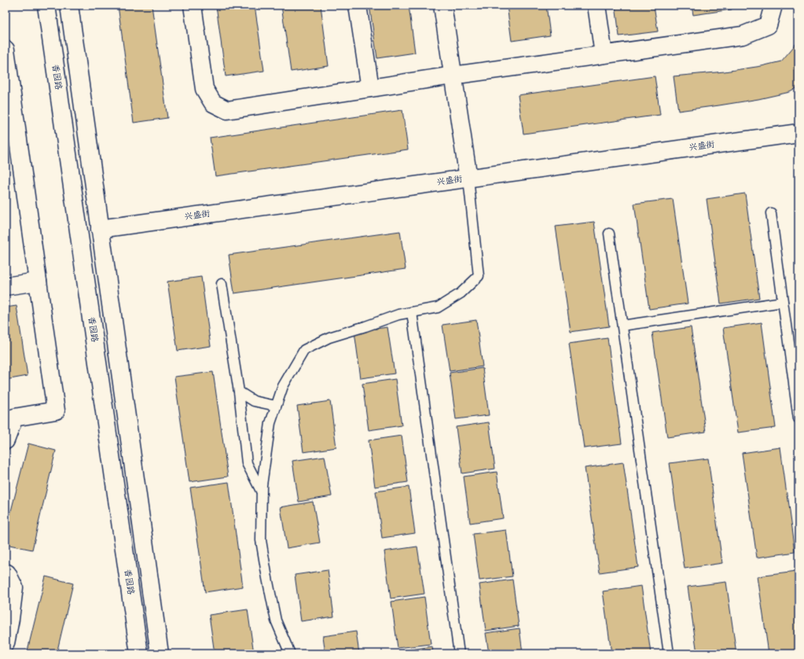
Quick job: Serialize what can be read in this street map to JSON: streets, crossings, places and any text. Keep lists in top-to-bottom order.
{
  "streets": {
    "street": ["香园路", "兴盛街"]
  }
}
